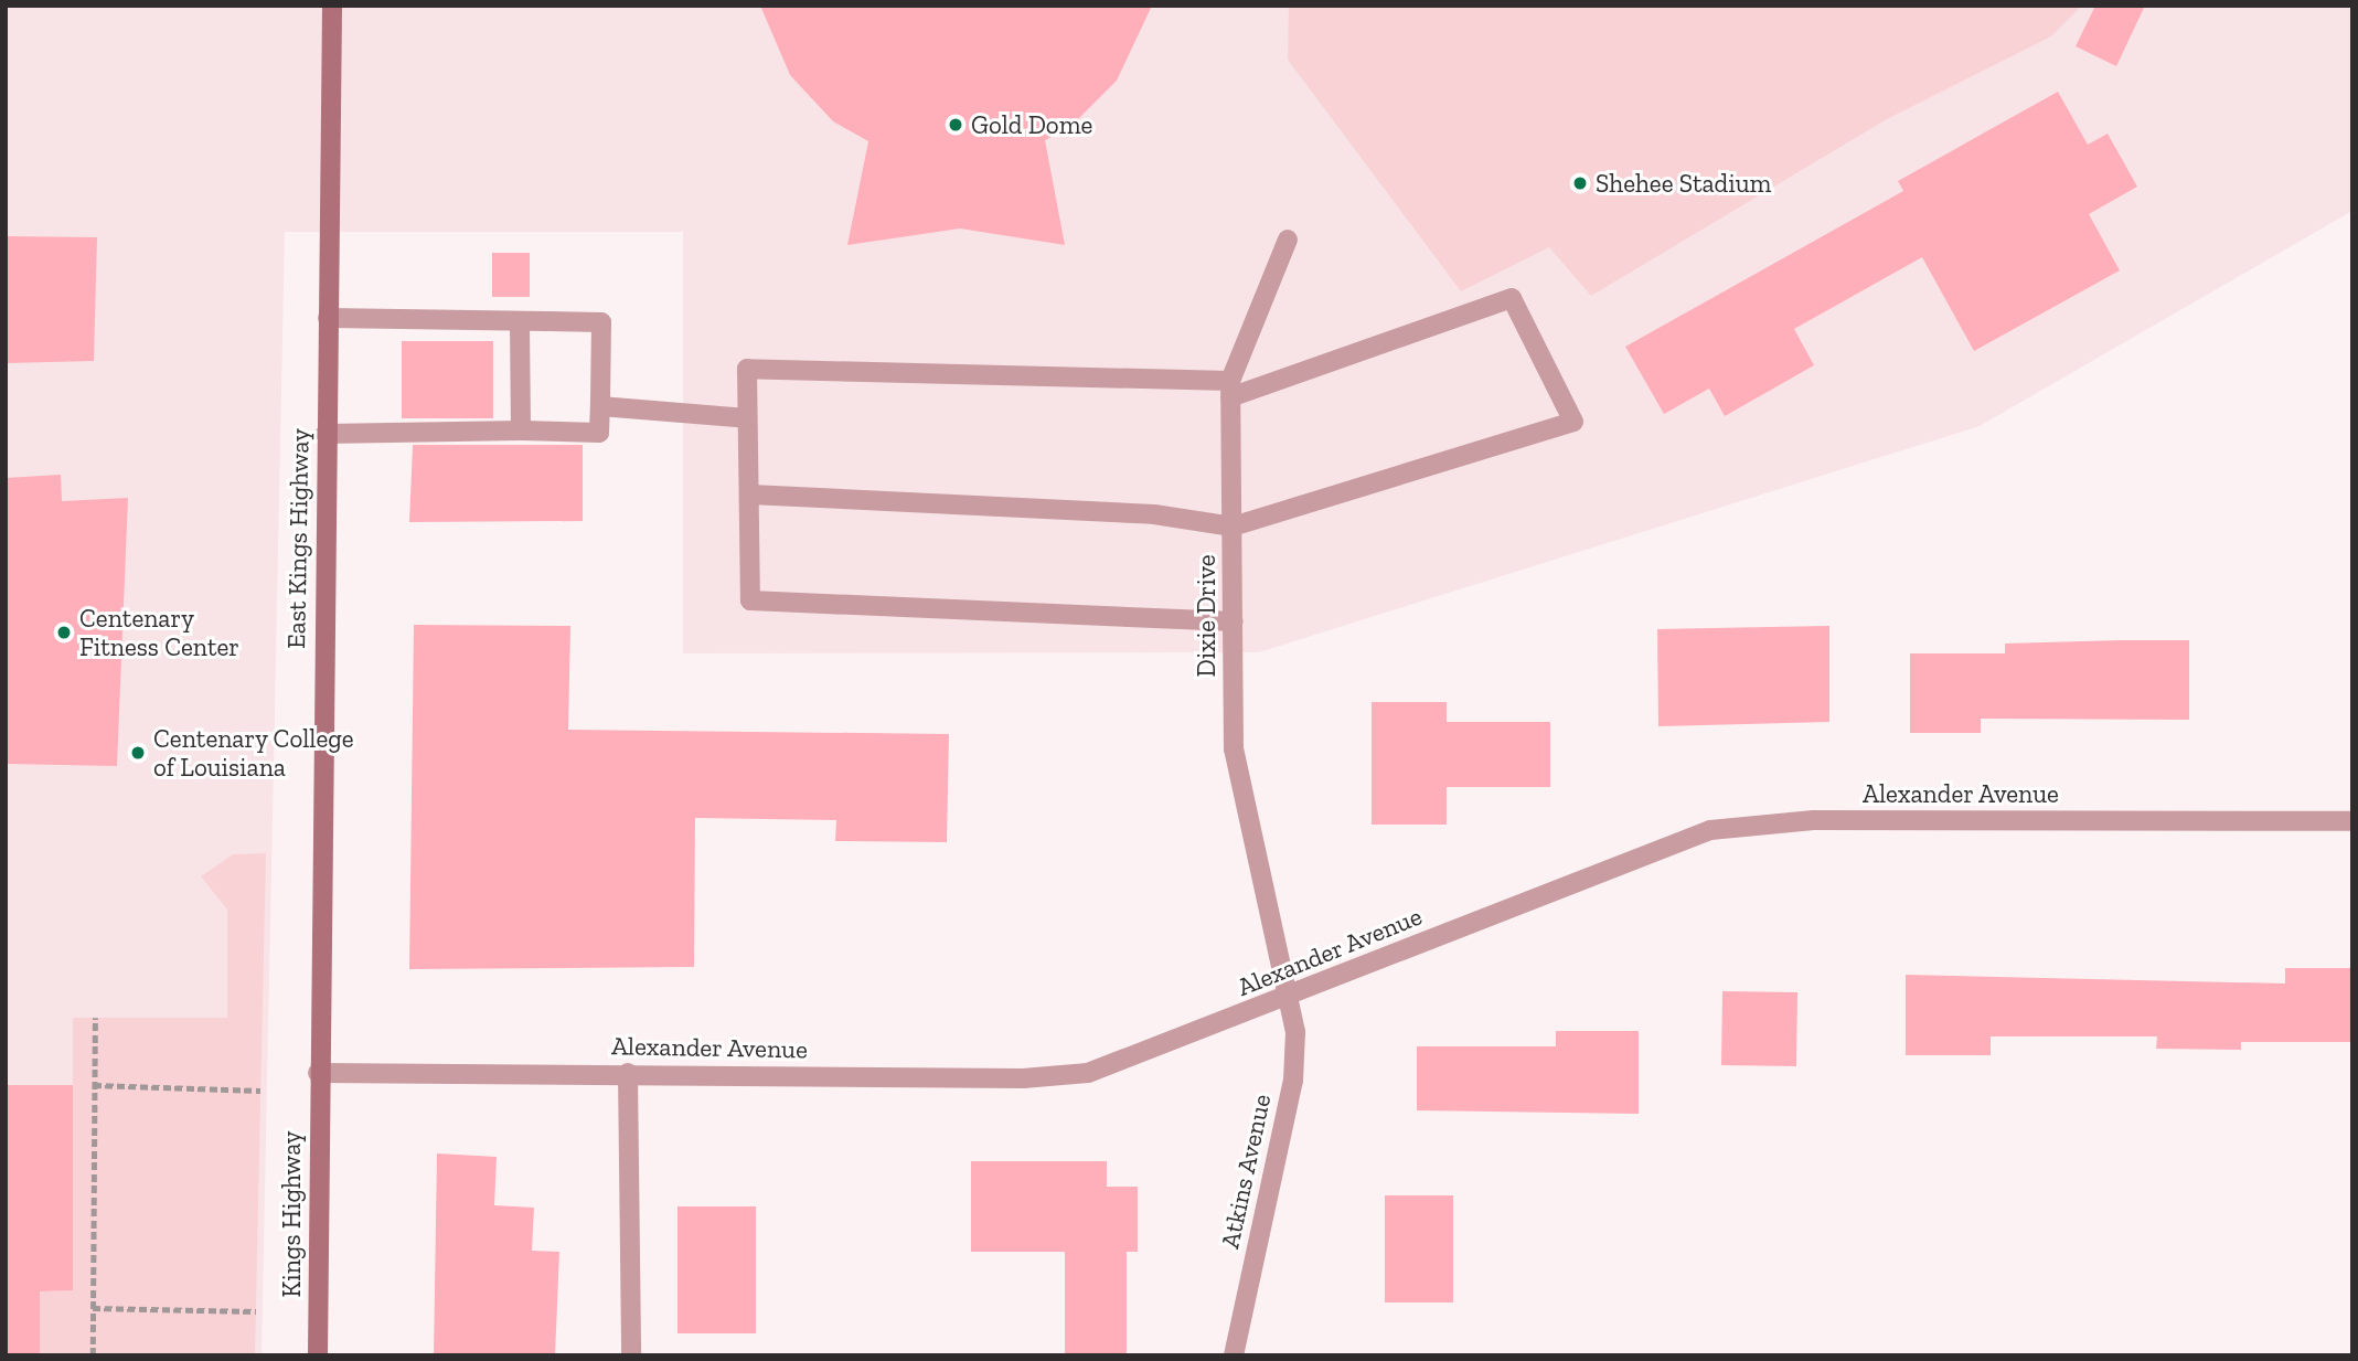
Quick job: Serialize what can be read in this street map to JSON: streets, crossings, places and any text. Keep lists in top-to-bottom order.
{
  "streets": {
    "main road": ["East Kings Highway", "Kings Highway"],
    "street": ["Dixie Drive", "Alexander Avenue", "Atkins Avenue"]
  },
  "crossings": [
    ["East Kings Highway", "Alexander Avenue"],
    ["East Kings Highway", "Kings Highway"],
    ["Dixie Drive", "Alexander Avenue"],
    ["Dixie Drive", "Atkins Avenue"],
    ["Alexander Avenue", "Atkins Avenue"],
    ["Alexander Avenue", "Kings Highway"]
  ],
  "places": [
    "Gold Dome",
    "Shehee Stadium",
    "Centenary Fitness Center",
    "Centenary College of Louisiana"
  ]
}
